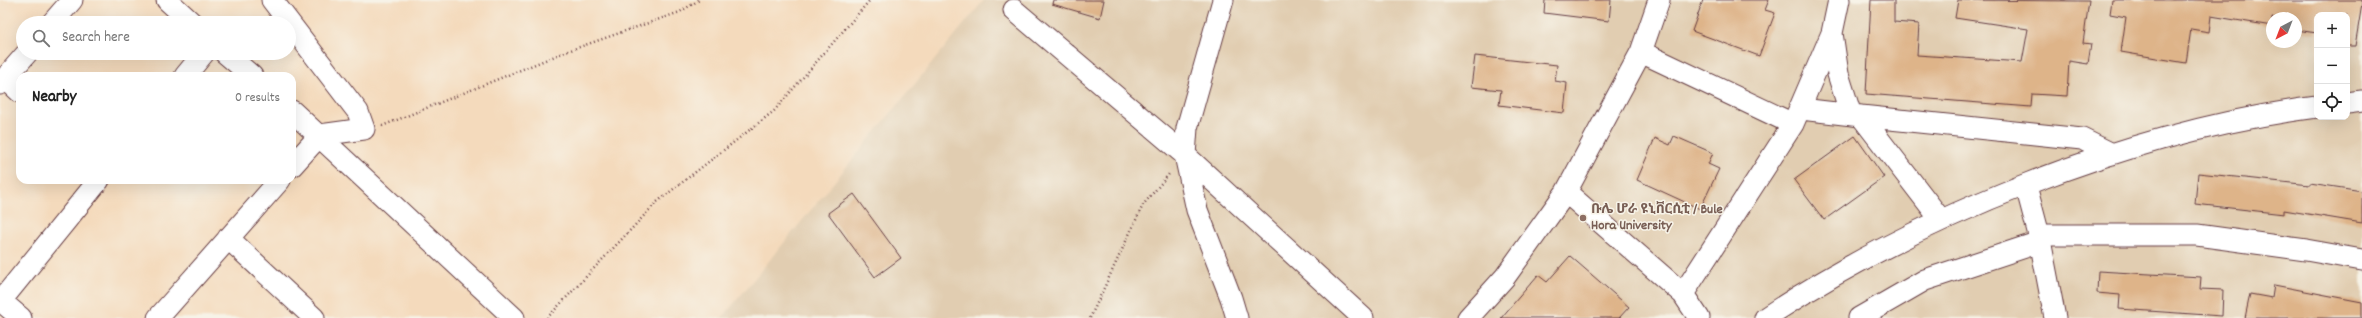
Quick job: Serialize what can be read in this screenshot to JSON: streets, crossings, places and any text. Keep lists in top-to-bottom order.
{
  "places": ["ቡሌ ሆራ ዩኒቨርሲቲ / Bule Hora University"],
  "north": "bottom left",
  "page": {
    "map_buttons": ["+", "−"],
    "search": "Search here",
    "heading": ["Nearby", "0 results"]
  }
}
